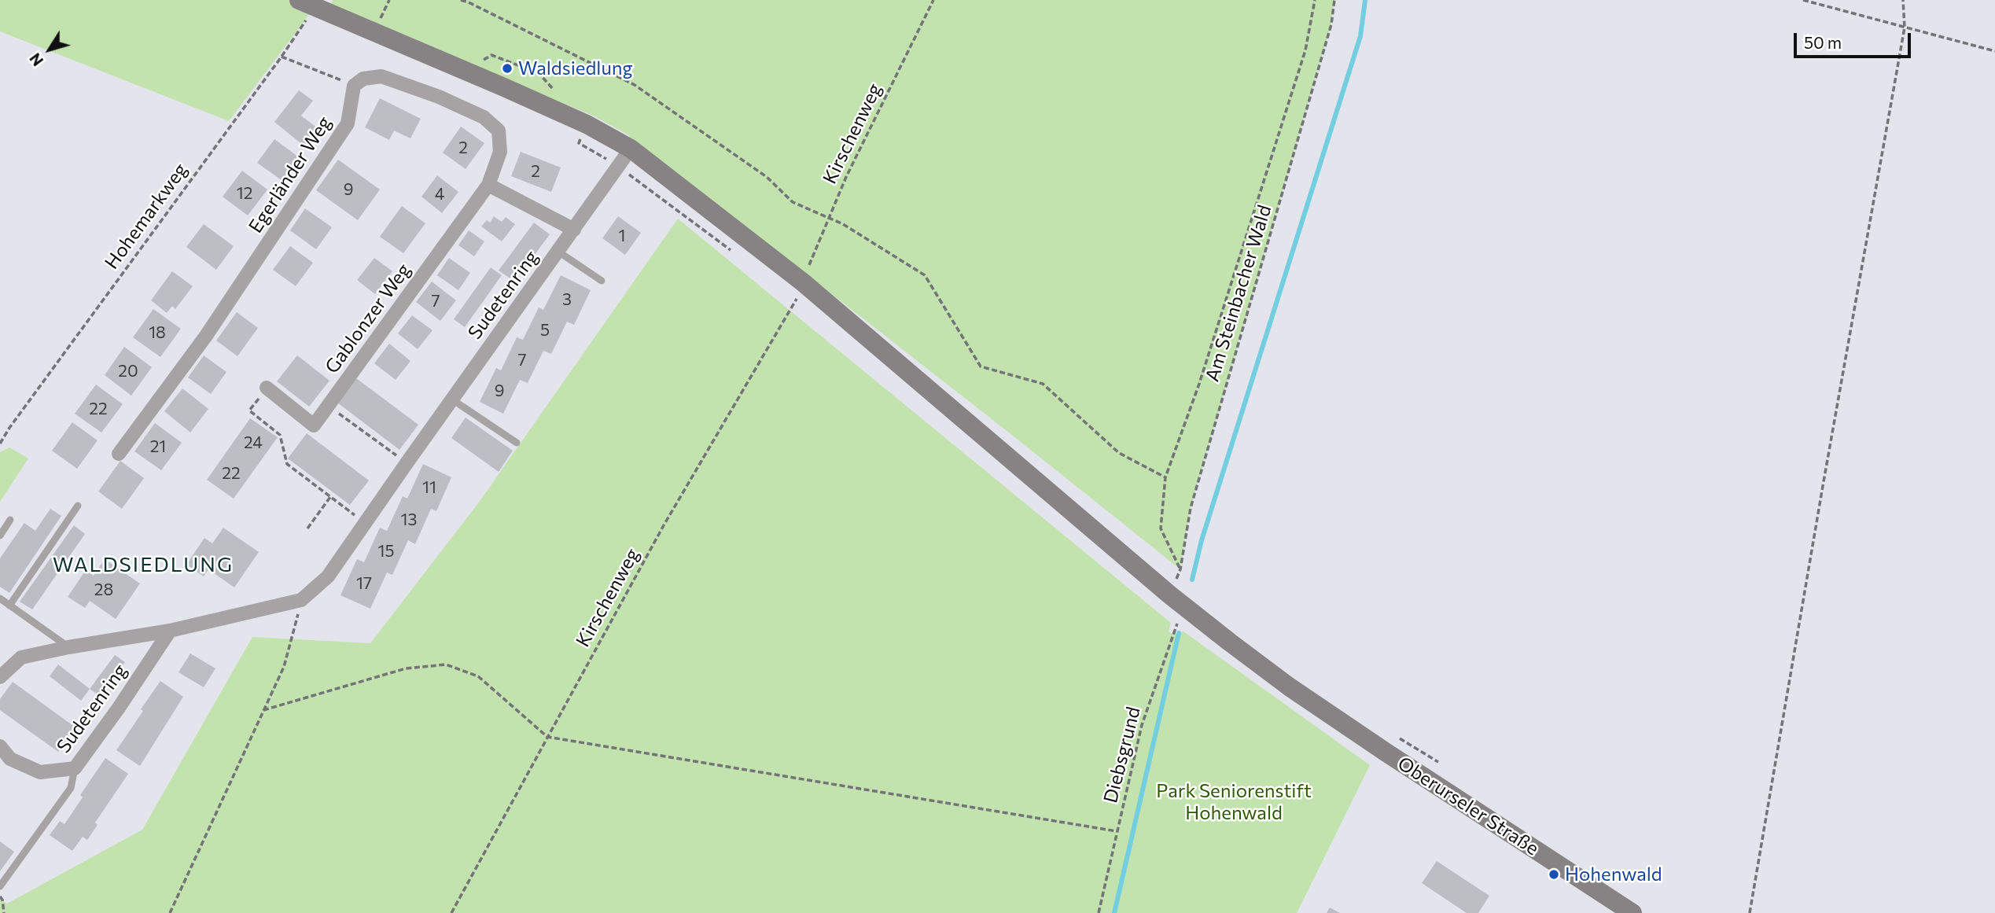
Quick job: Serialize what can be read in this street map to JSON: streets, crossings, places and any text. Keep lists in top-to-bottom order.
{
  "streets": {
    "main road": ["Oberurseler Straße"],
    "street": ["Egerländer Weg", "Sudetenring", "Gablonzer Weg"],
    "path": [
      "Kirschenweg",
      "Hohemarkweg",
      "Am Steinbacher Wald",
      "Diebsgrund"
    ]
  },
  "crossings": [
    ["Kirschenweg", "Oberurseler Straße"],
    ["Hohemarkweg", "Oberurseler Straße"],
    ["Am Steinbacher Wald", "Oberurseler Straße"],
    ["Sudetenring", "Oberurseler Straße"],
    ["Diebsgrund", "Oberurseler Straße"]
  ],
  "districts": ["WALDSIEDLUNG"],
  "parks": ["Park Seniorenstift Hohenwald"],
  "places": ["Waldsiedlung", "Hohenwald"],
  "house_numbers": [
    "2",
    "2",
    "9",
    "12",
    "4",
    "1",
    "3",
    "7",
    "5",
    "18",
    "7",
    "20",
    "9",
    "22",
    "24",
    "21",
    "22",
    "11",
    "13",
    "15",
    "17",
    "28"
  ],
  "scale_bar": "50 m",
  "north": "bottom left"
}
